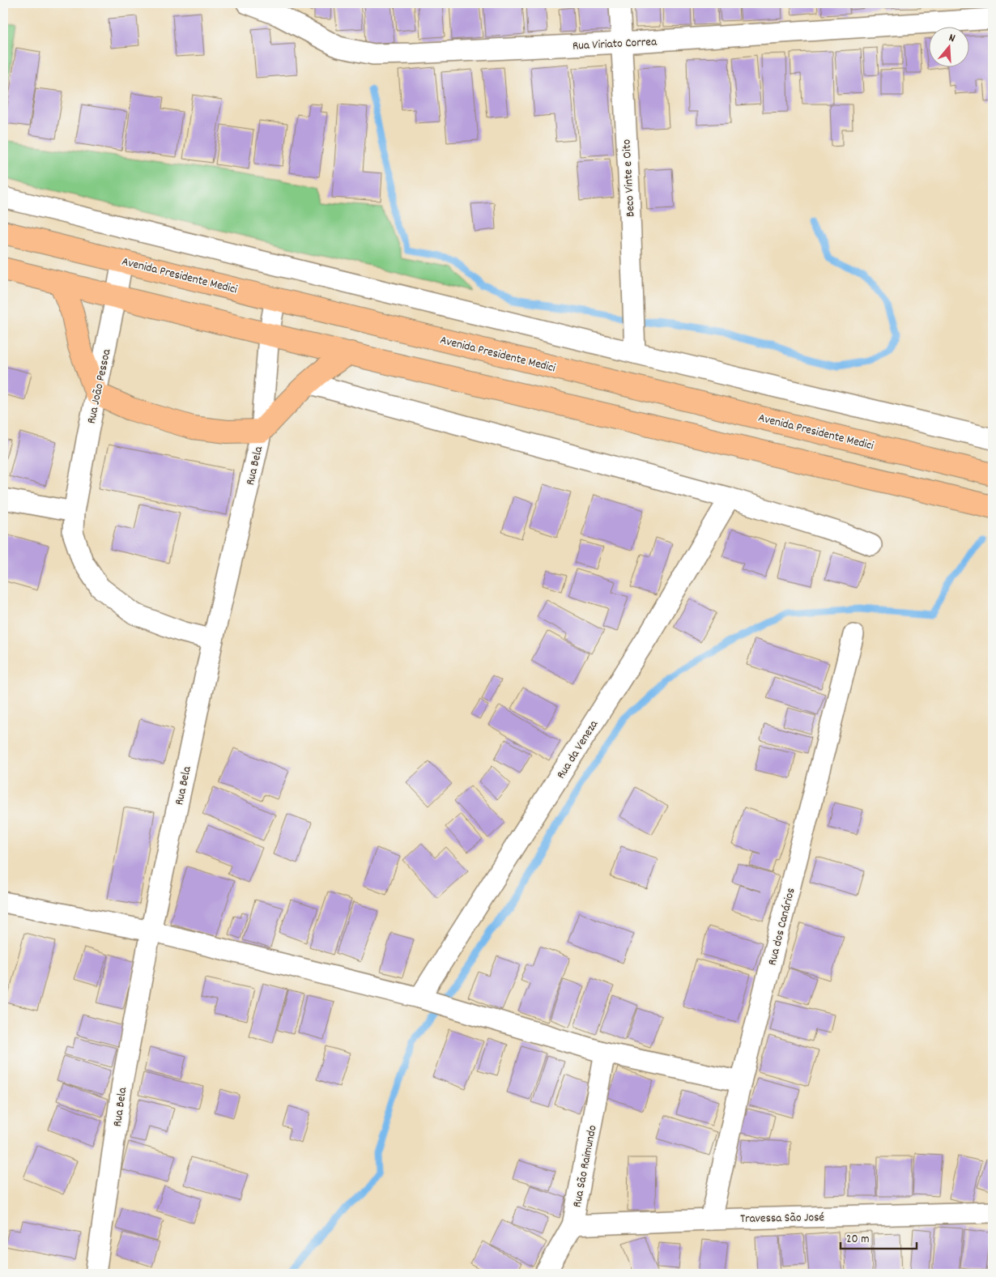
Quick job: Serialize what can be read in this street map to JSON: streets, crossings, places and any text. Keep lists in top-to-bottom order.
{
  "streets": {
    "main road": ["Avenida Presidente Medici"],
    "street": [
      "Rua Viriato Correa",
      "Beco Vinte e Oito",
      "Rua João Pessoa",
      "Rua Bela",
      "Rua da Veneza",
      "Rua dos Canários",
      "Rua São Raimundo",
      "Travessa São José"
    ]
  },
  "crossings": [
    ["Rua Viriato Correa", "Beco Vinte e Oito"],
    ["Avenida Presidente Medici", "Rua João Pessoa"],
    ["Avenida Presidente Medici", "Rua Bela"],
    ["Rua João Pessoa", "Rua Bela"],
    ["Rua dos Canários", "Travessa São José"],
    ["Rua São Raimundo", "Travessa São José"]
  ],
  "scale_bar": "20 m",
  "north": "top"
}
